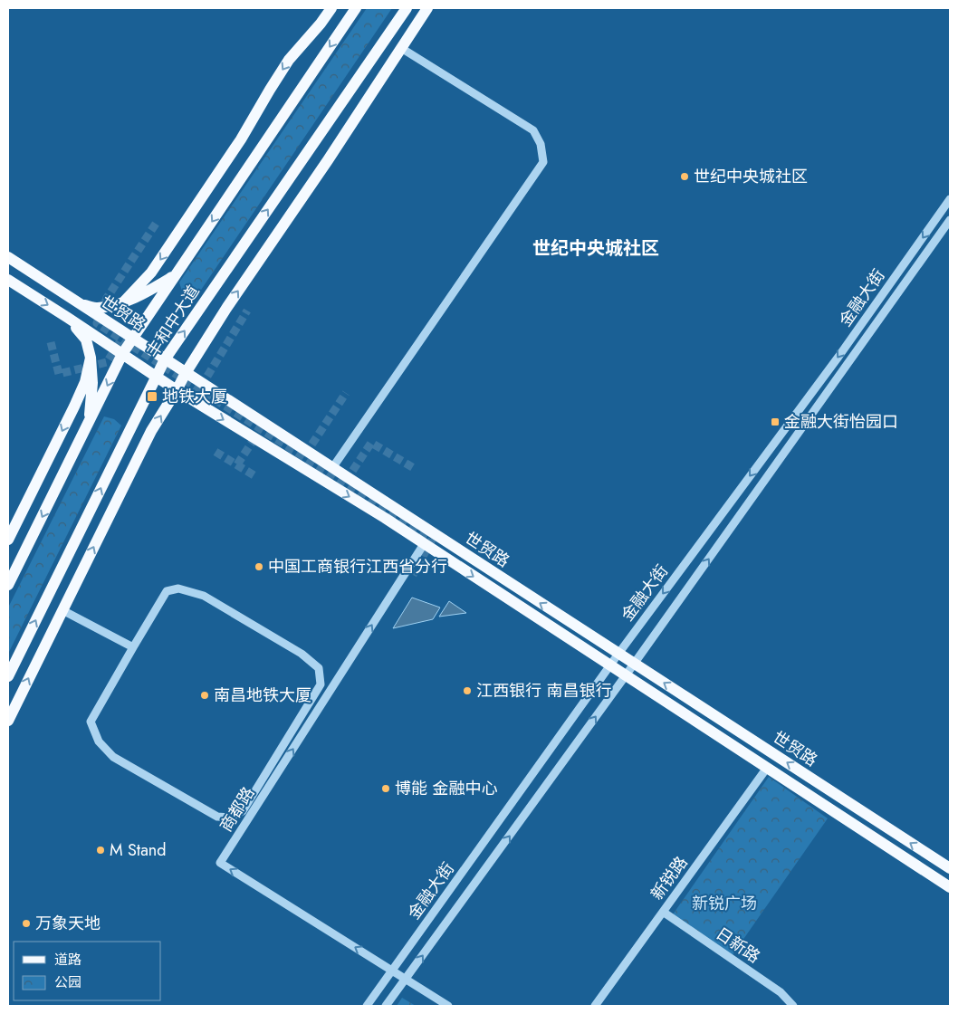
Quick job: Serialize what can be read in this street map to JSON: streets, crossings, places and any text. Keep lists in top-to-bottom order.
{
  "streets": {
    "main road": ["世贸路", "丰和中大道"],
    "street": [
      "金融大街",
      "商都路",
      "新锐路",
      "日新路"
    ]
  },
  "crossings": [
    ["金融大街", "世贸路"],
    ["金融大街", "商都路"],
    ["世贸路", "丰和中大道"],
    ["世贸路", "商都路"],
    ["世贸路", "新锐路"],
    ["新锐路", "日新路"]
  ],
  "districts": ["世纪中央城社区"],
  "parks": ["新锐广场"],
  "places": {
    "other": [
      "世纪中央城社区",
      "中国工商银行江西省分行",
      "江西银行 南昌银行",
      "南昌地铁大厦",
      "博能 金融中心",
      "M Stand",
      "万象天地"
    ],
    "transit": ["地铁大厦", "金融大街怡园口"]
  },
  "legend": ["道路", "公园"]
}
